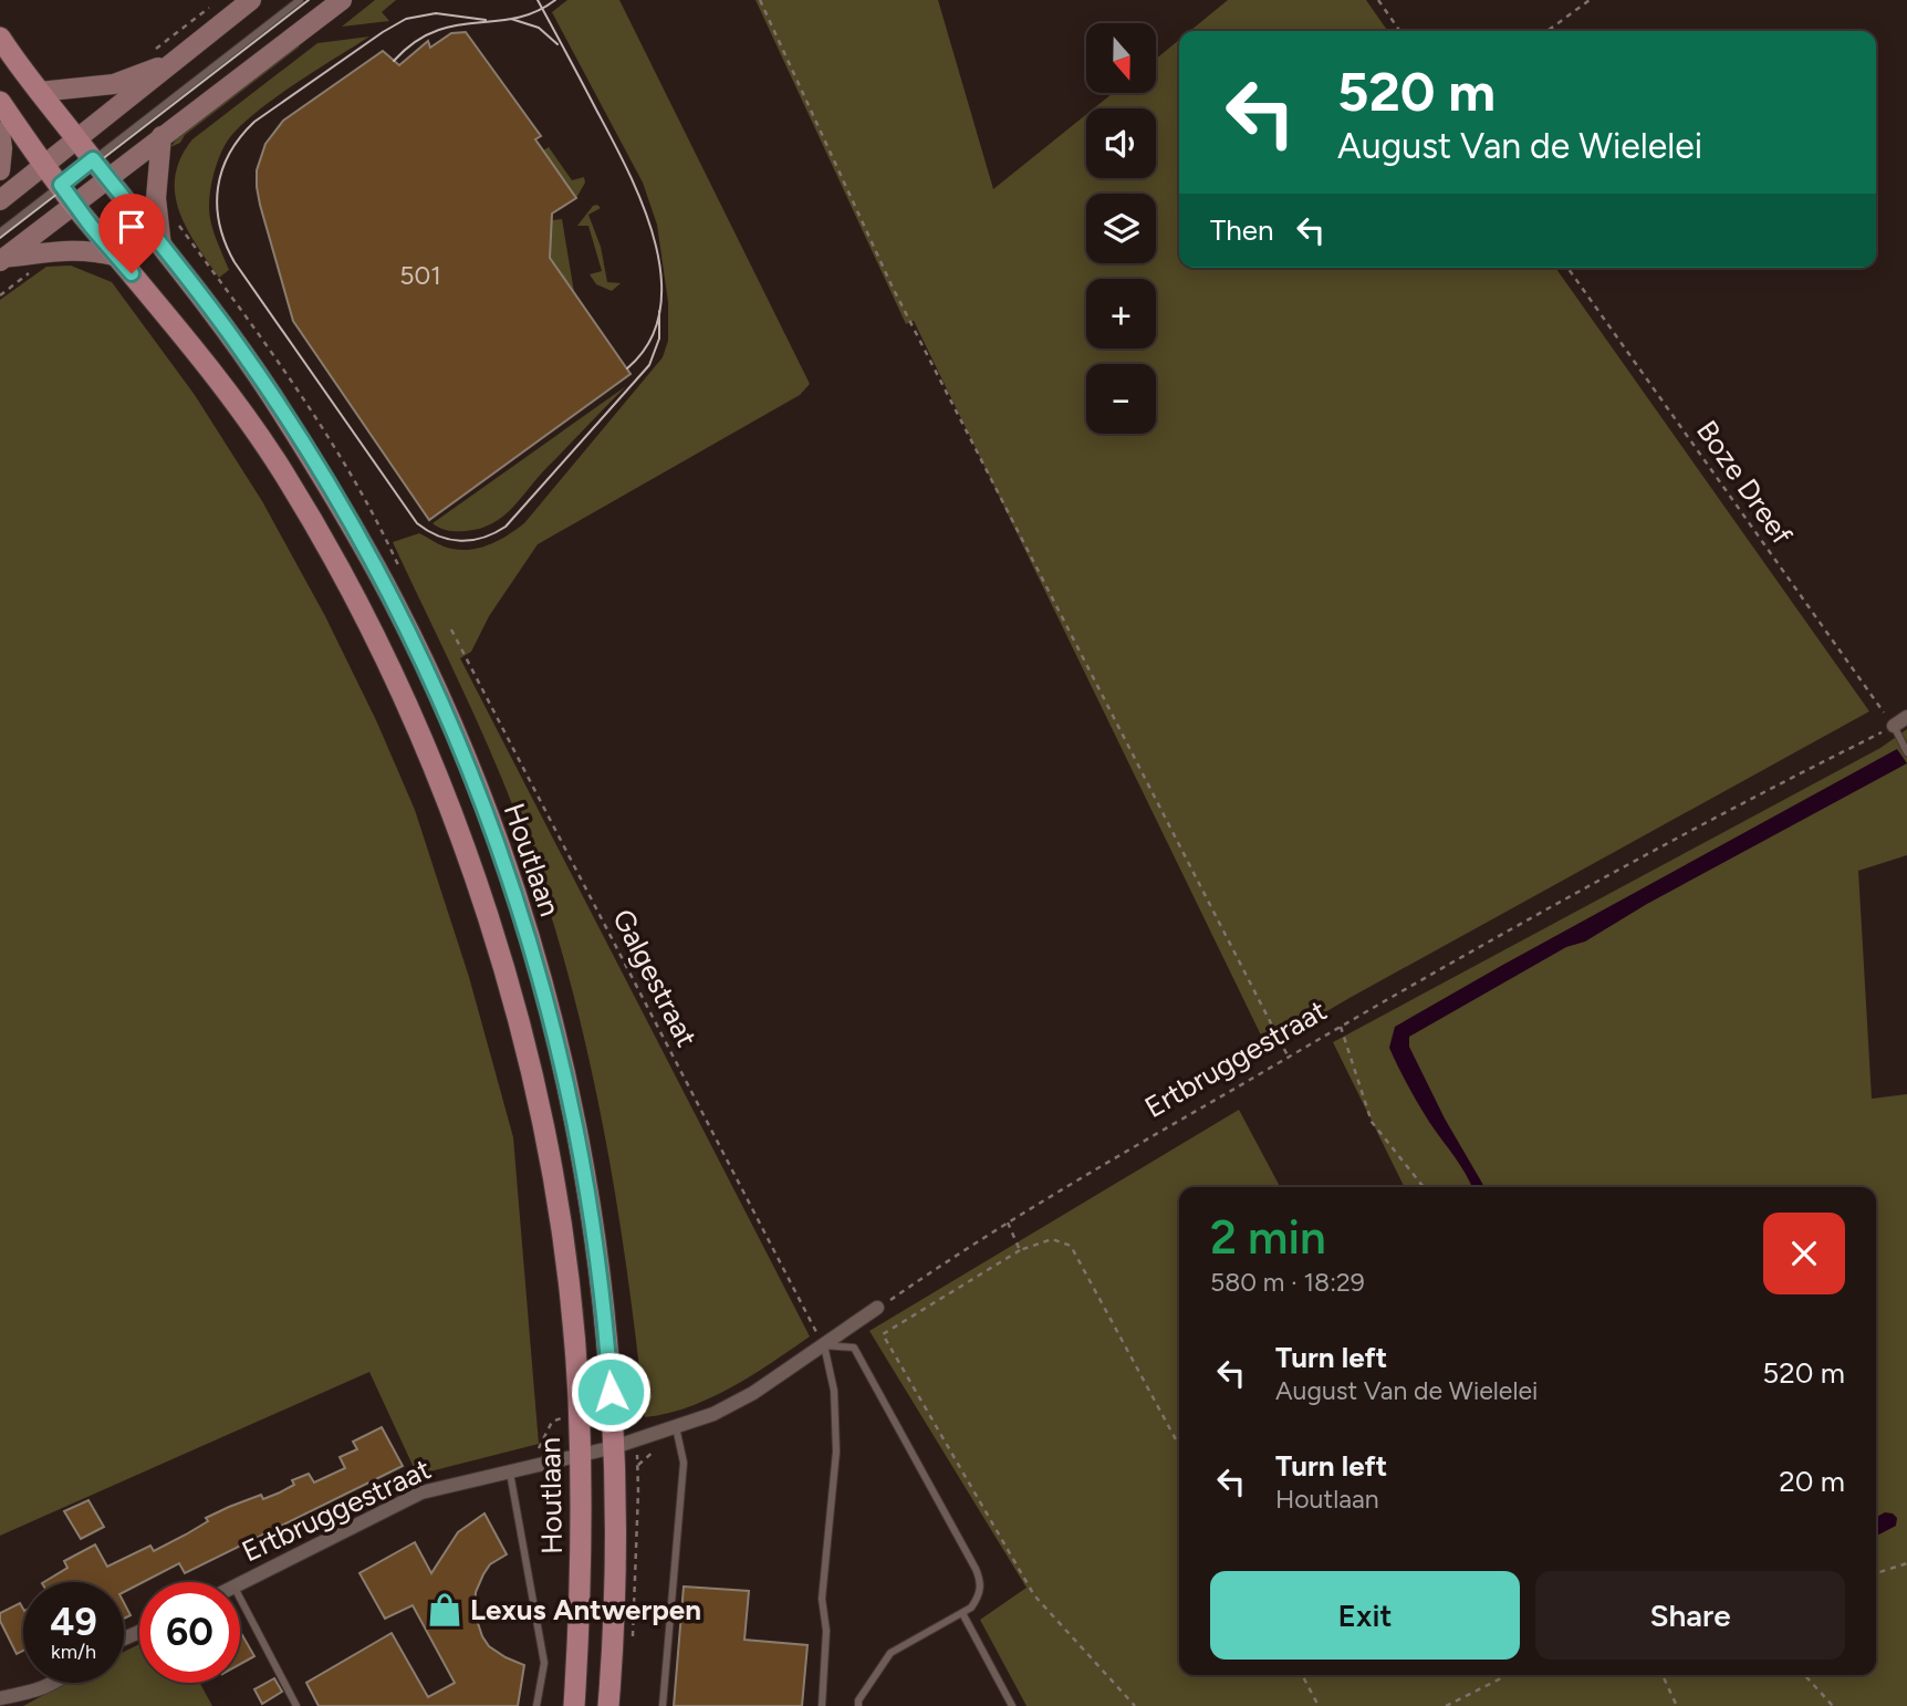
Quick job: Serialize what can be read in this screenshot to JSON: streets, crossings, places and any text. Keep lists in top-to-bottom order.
{
  "streets": {
    "main road": ["Houtlaan"],
    "street": ["Ertbruggestraat"],
    "path": ["Boze Dreef", "Galgestraat"]
  },
  "crossings": [
    ["Boze Dreef", "Ertbruggestraat"],
    ["Houtlaan", "Ertbruggestraat"]
  ],
  "places": {
    "shop": ["Lexus Antwerpen"]
  },
  "house_numbers": ["501"],
  "north": "bottom",
  "page": {
    "map_buttons": ["+", "−"],
    "turn": ["520 m", "August Van de Wielelei"],
    "then": "Then",
    "heading": ["2 min", "580 m · 18:29"],
    "list": [
      {
        "name": "Turn left",
        "note": "August Van de Wielelei",
        "value": "520 m"
      },
      {
        "name": "Turn left",
        "note": "Houtlaan",
        "value": "20 m"
      }
    ],
    "buttons": ["Exit", "Share"],
    "speed": "49 km/h",
    "limit": "60"
  }
}
